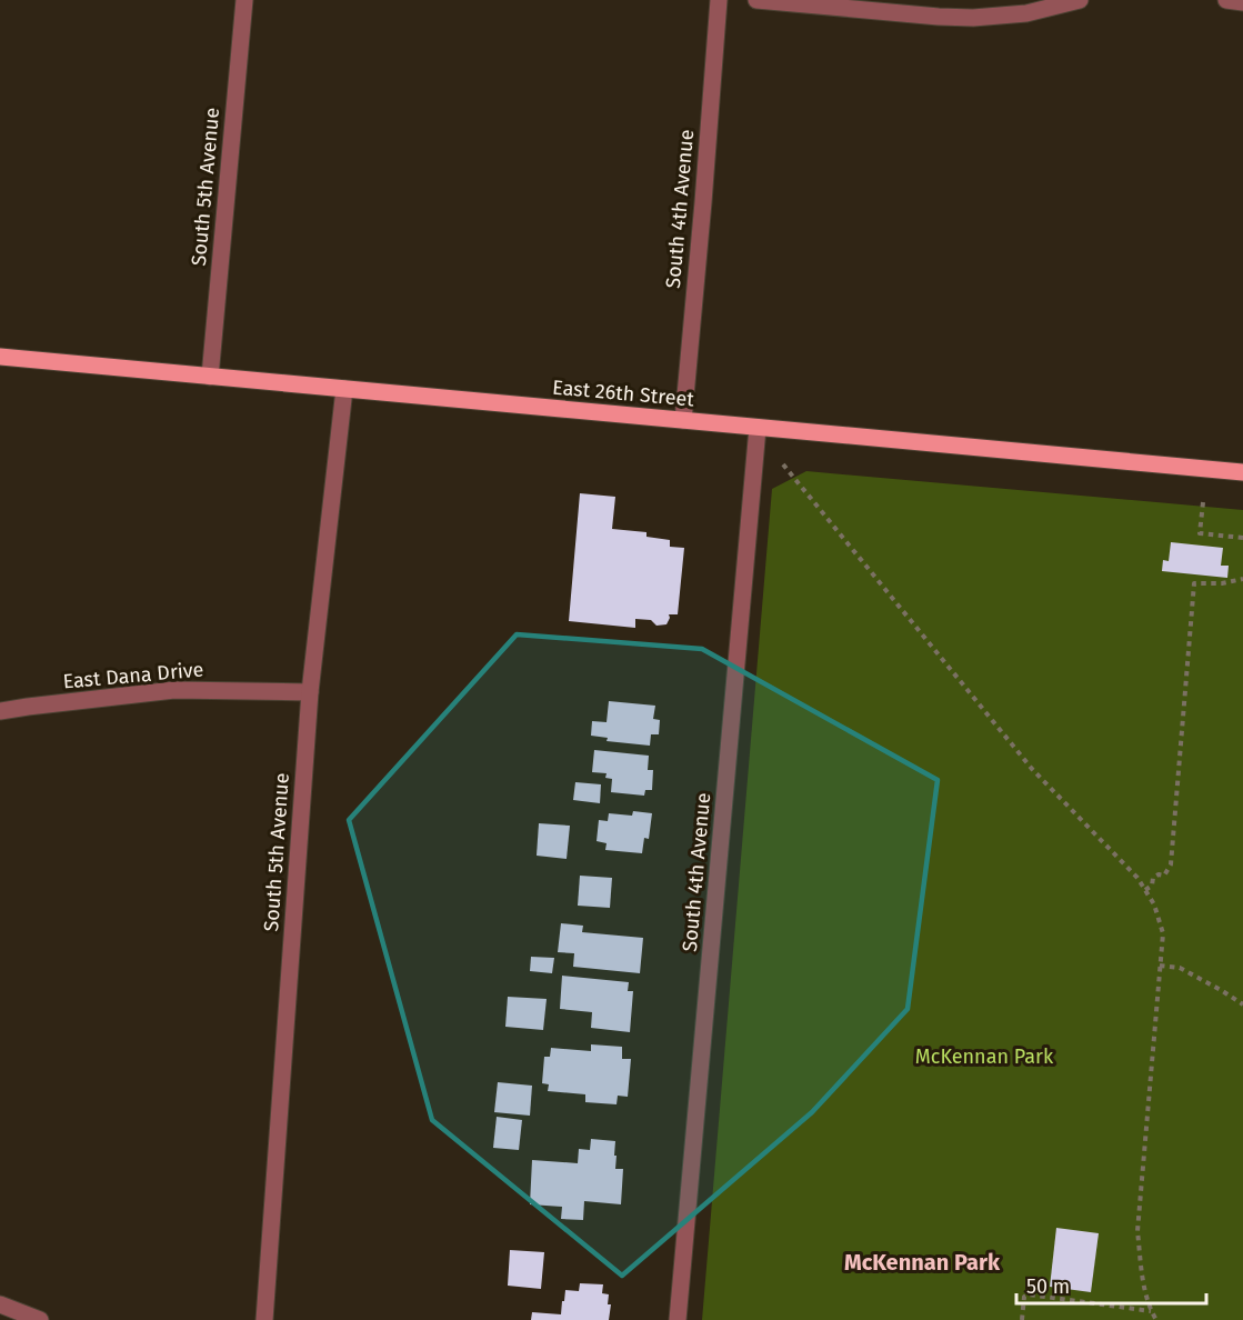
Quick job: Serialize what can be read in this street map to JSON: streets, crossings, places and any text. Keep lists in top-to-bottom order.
{
  "streets": {
    "main road": ["East 26th Street"],
    "street": ["South 5th Avenue", "South 4th Avenue", "East Dana Drive"]
  },
  "crossings": [
    ["South 5th Avenue", "East 26th Street"],
    ["South 5th Avenue", "East Dana Drive"],
    ["South 4th Avenue", "East 26th Street"]
  ],
  "districts": ["McKennan Park"],
  "parks": ["McKennan Park"],
  "scale_bar": "50 m"
}
